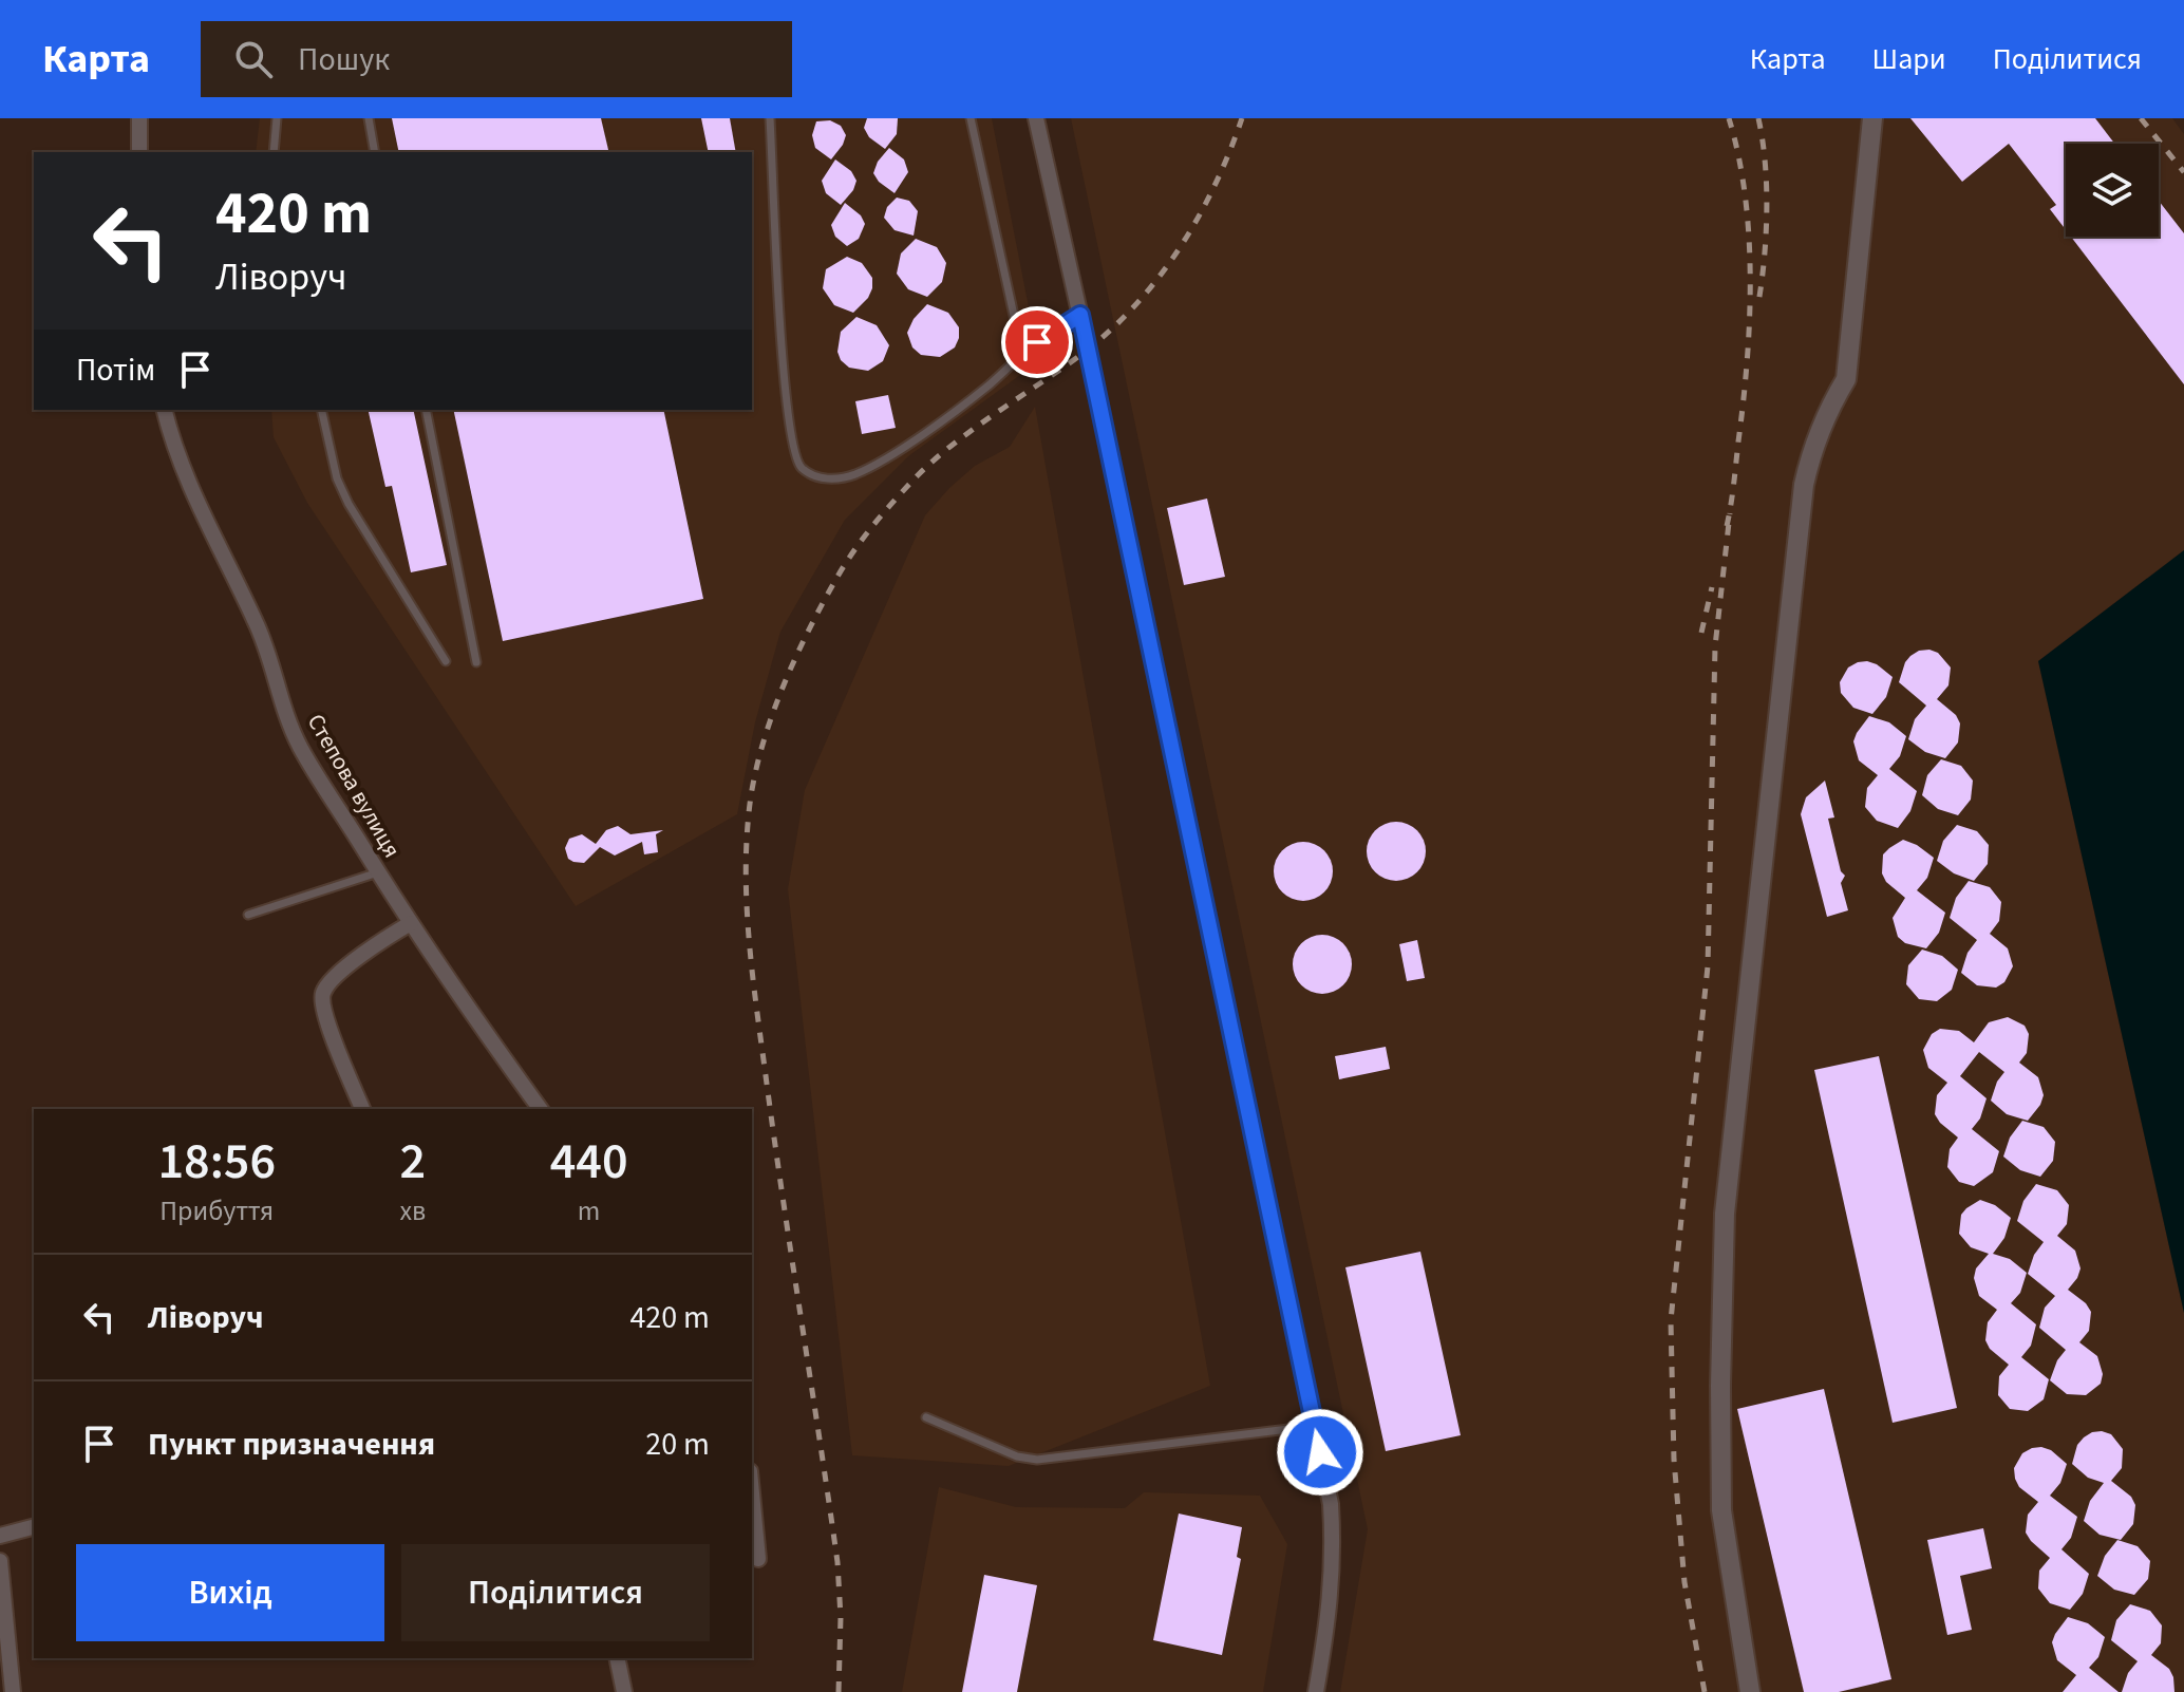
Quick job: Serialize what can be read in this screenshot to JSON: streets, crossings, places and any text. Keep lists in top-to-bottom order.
{
  "streets": {
    "street": ["Степова вулиця"]
  },
  "page": {
    "header": "Карта",
    "search": "Пошук",
    "nav": ["Карта", "Шари", "Поділитися"],
    "turn": ["420 m", "Ліворуч"],
    "then": "Потім",
    "eta": [
      "18:56",
      "Прибуття",
      "2",
      "хв",
      "440",
      "m"
    ],
    "list": [
      {
        "name": "Ліворуч",
        "value": "420 m"
      },
      {
        "name": "Пункт призначення",
        "value": "20 m"
      }
    ],
    "buttons": ["Вихід", "Поділитися"]
  }
}
